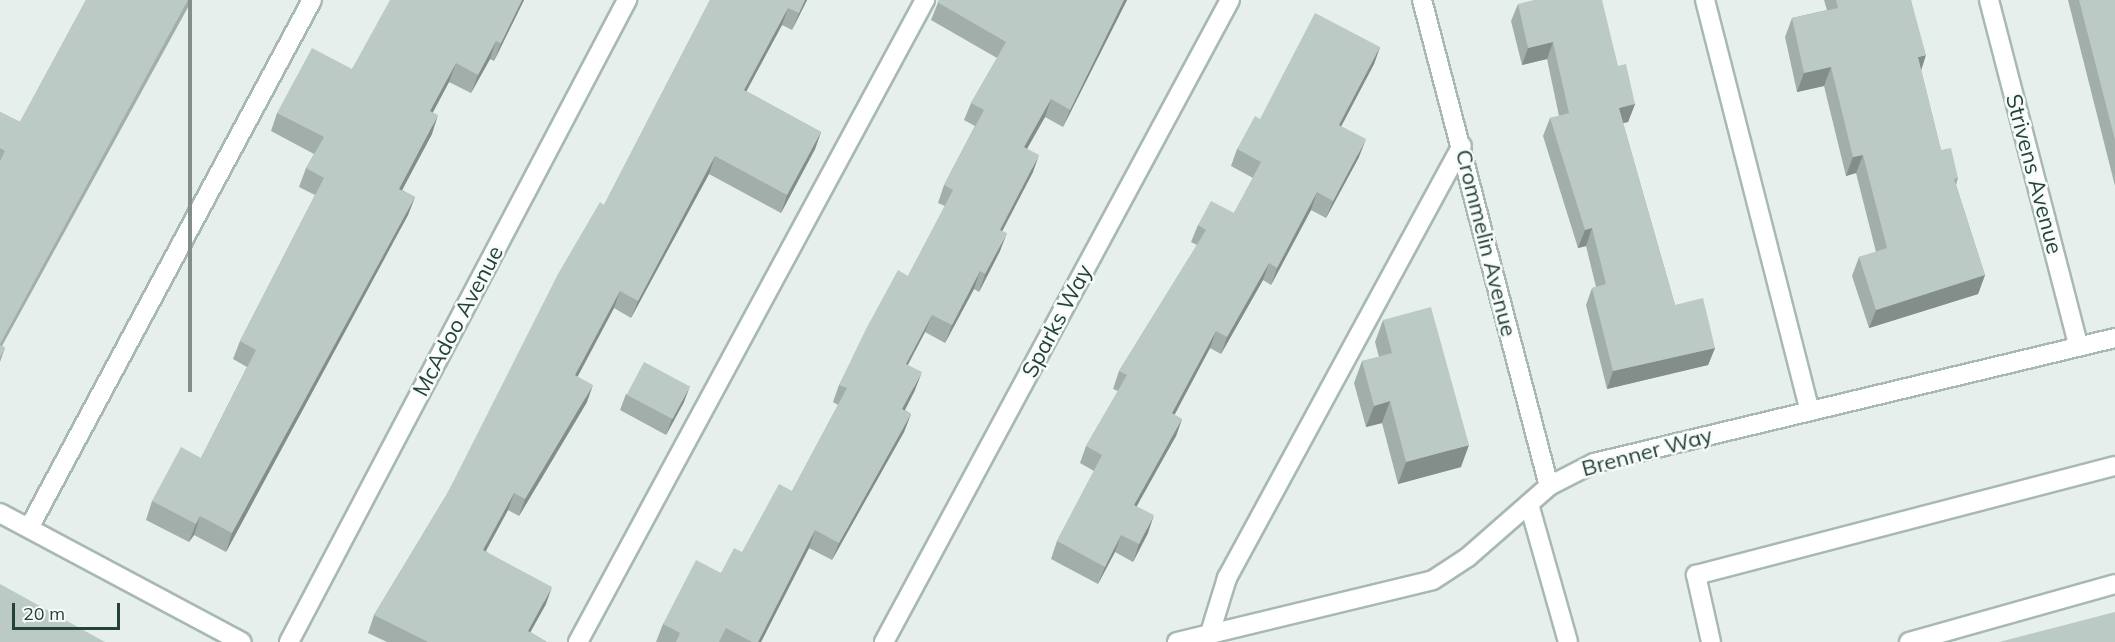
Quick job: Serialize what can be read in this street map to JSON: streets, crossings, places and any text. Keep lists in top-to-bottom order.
{
  "streets": {
    "street": [
      "Strivens Avenue",
      "Crommelin Avenue",
      "McAdoo Avenue",
      "Sparks Way",
      "Brenner Way"
    ]
  },
  "crossings": [
    ["Strivens Avenue", "Brenner Way"],
    ["Crommelin Avenue", "Brenner Way"]
  ],
  "scale_bar": "20 m"
}
